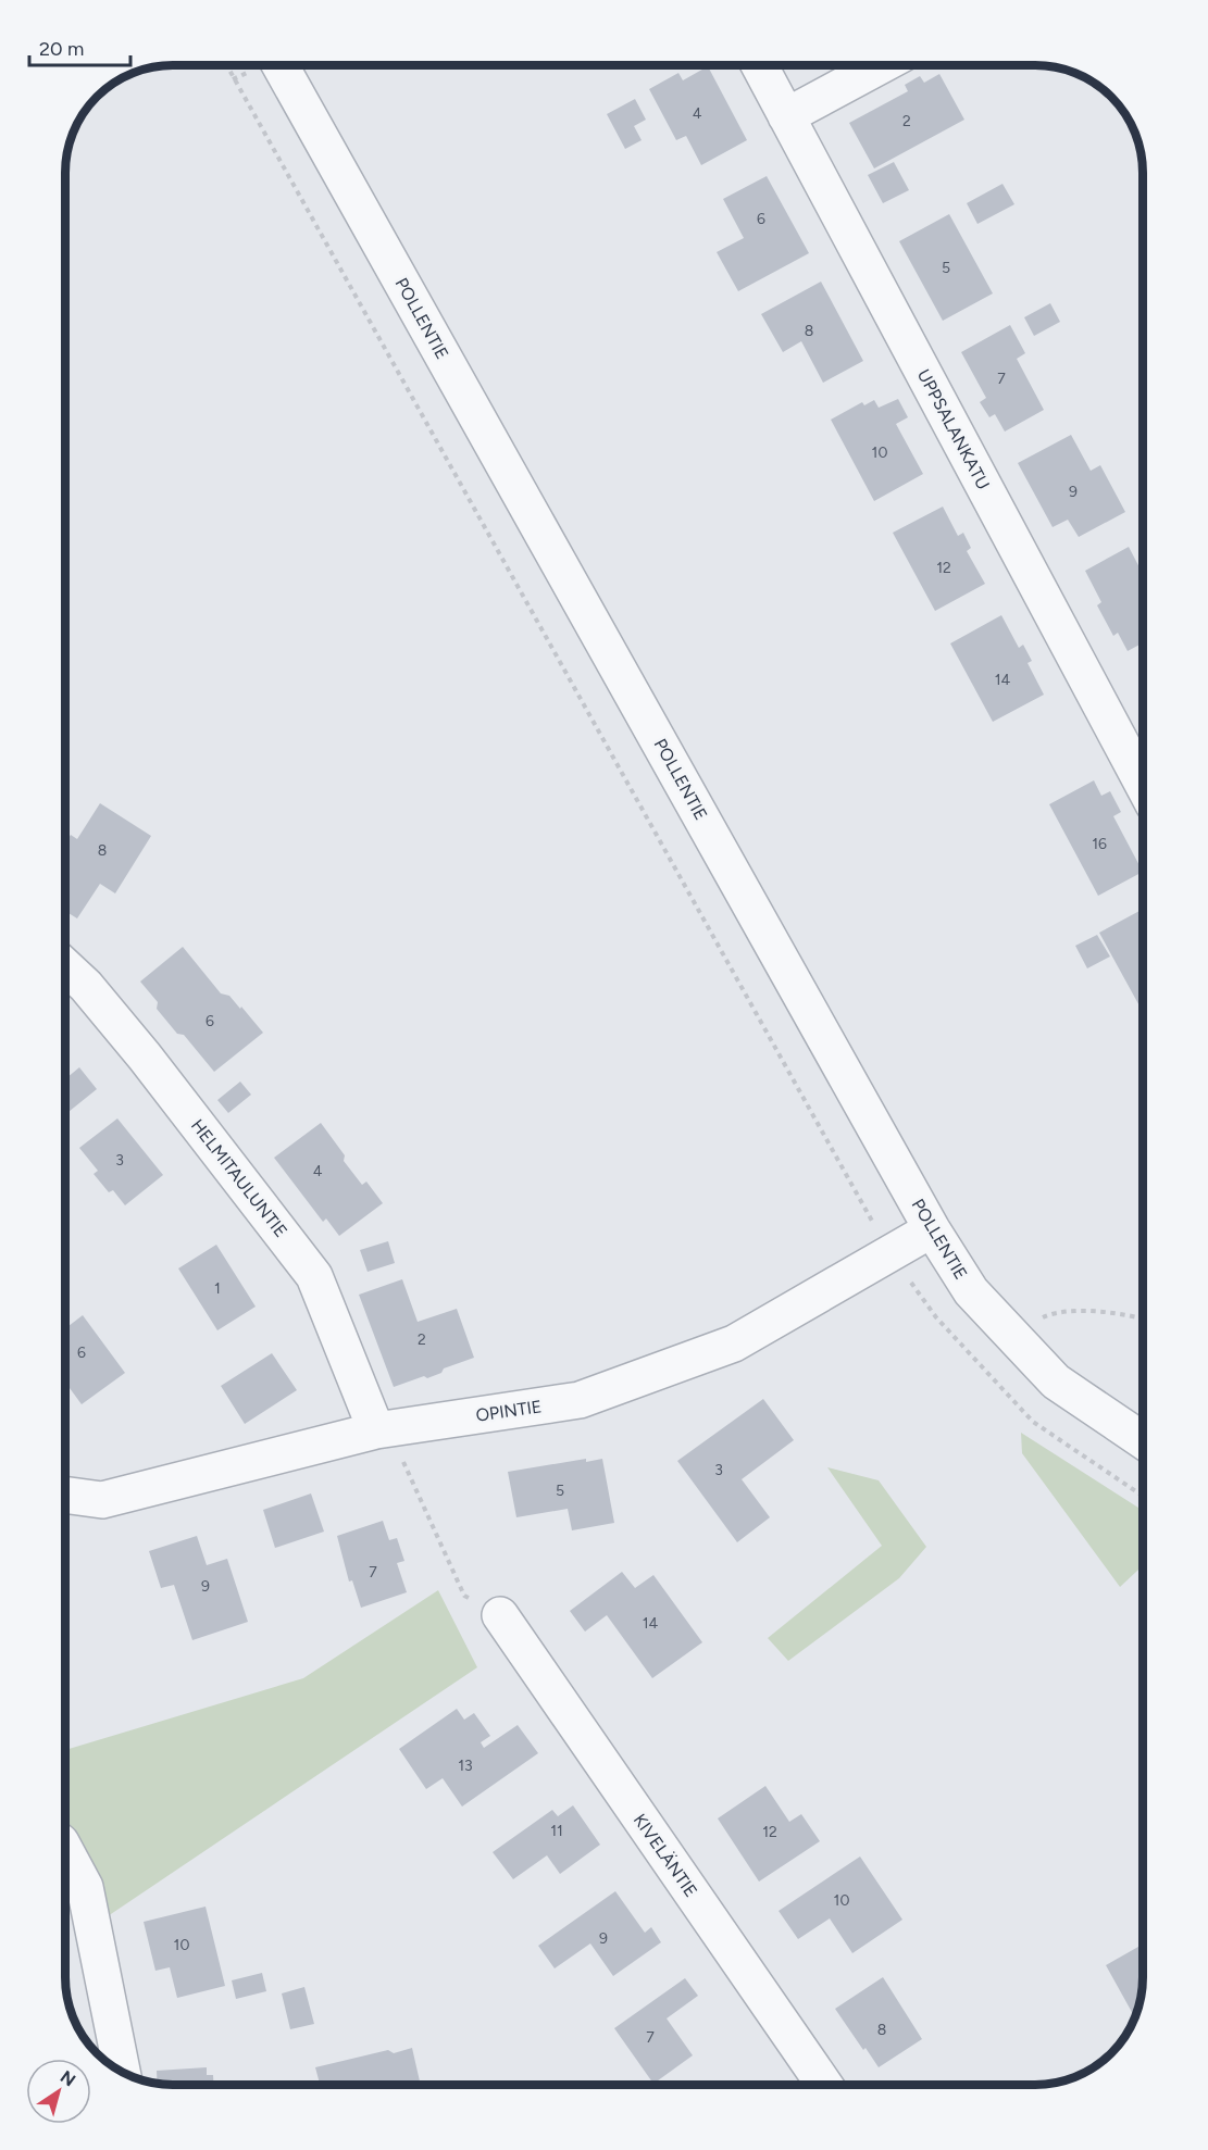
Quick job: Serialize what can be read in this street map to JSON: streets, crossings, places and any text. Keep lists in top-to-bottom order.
{
  "streets": {
    "street": [
      "POLLENTIE",
      "UPPSALANKATU",
      "HELMITAULUNTIE",
      "OPINTIE",
      "KIVELÄNTIE"
    ]
  },
  "crossings": [
    ["POLLENTIE", "OPINTIE"],
    ["HELMITAULUNTIE", "OPINTIE"]
  ],
  "house_numbers": [
    "4",
    "2",
    "6",
    "5",
    "8",
    "7",
    "10",
    "9",
    "12",
    "14",
    "16",
    "8",
    "6",
    "3",
    "4",
    "1",
    "2",
    "6",
    "3",
    "5",
    "7",
    "9",
    "14",
    "13",
    "11",
    "12",
    "10",
    "9",
    "10",
    "8",
    "7"
  ],
  "scale_bar": "20 m",
  "north": "top right"
}
